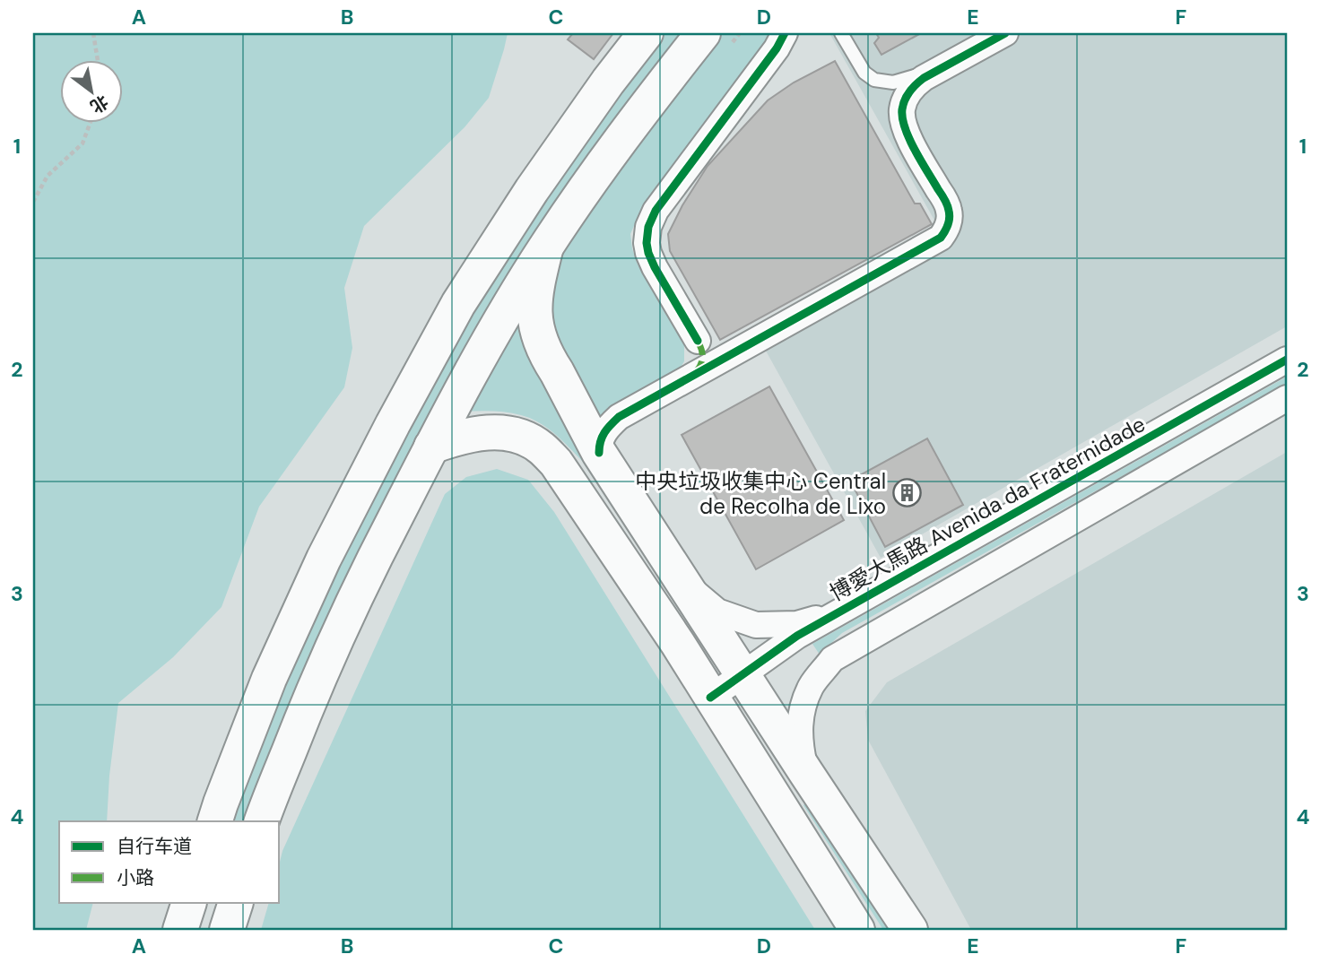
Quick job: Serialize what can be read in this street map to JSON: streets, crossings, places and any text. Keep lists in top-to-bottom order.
{
  "streets": {
    "street": ["博愛大馬路 Avenida da Fraternidade"]
  },
  "places": {
    "building": ["中央垃圾收集中心 Central de Recolha de Lixo"]
  },
  "legend": ["自行车道", "小路"],
  "north": "bottom right",
  "grid": {
    "columns": [
      "A",
      "B",
      "C",
      "D",
      "E",
      "F"
    ],
    "rows": [
      "1",
      "2",
      "3",
      "4"
    ]
  }
}
